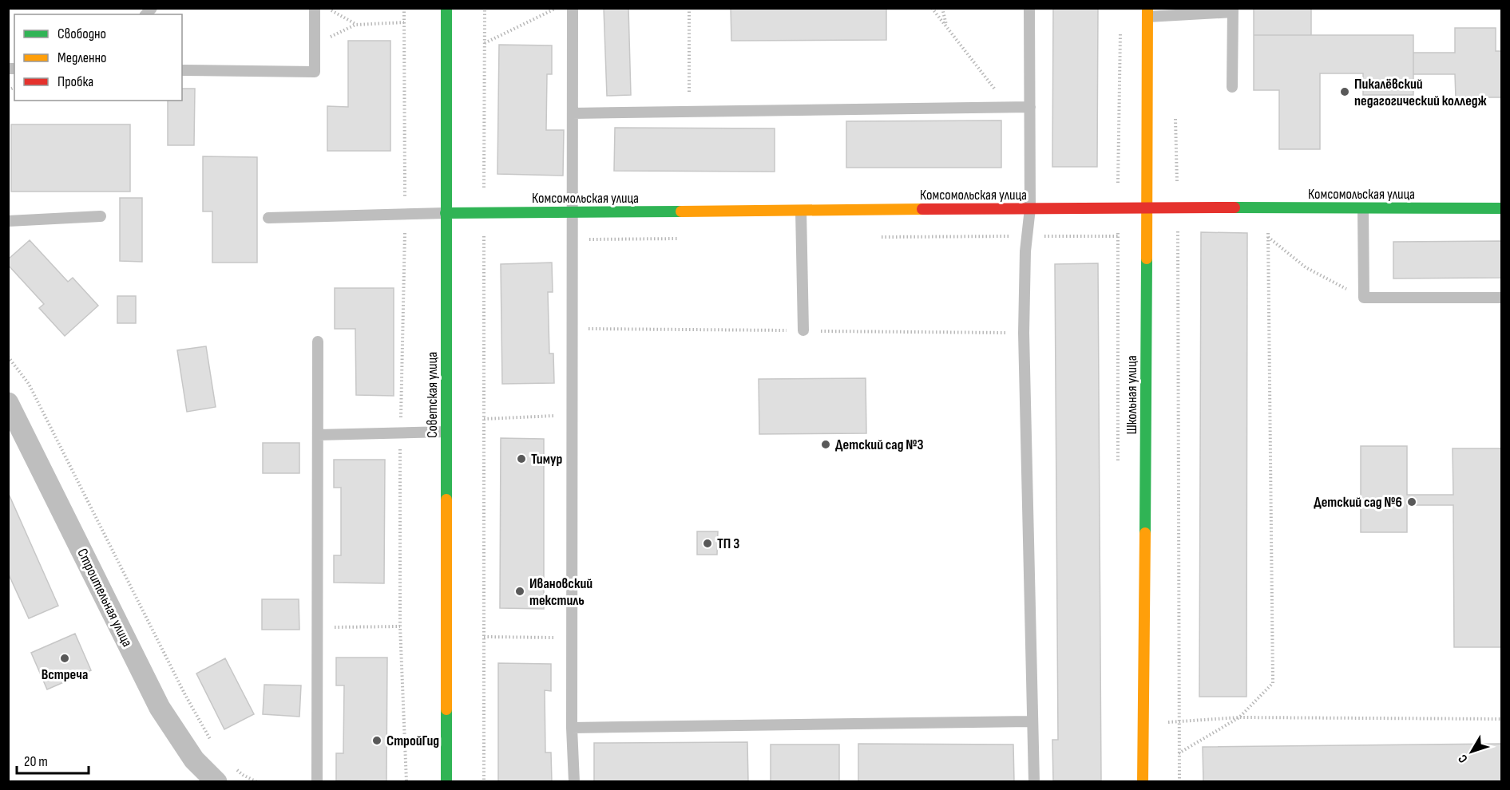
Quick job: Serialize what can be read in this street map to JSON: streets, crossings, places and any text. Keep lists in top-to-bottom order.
{
  "streets": {
    "street": [
      "Комсомольская улица",
      "Советская улица",
      "Школьная улица",
      "Строительная улица"
    ]
  },
  "crossings": [
    ["Комсомольская улица", "Советская улица"],
    ["Комсомольская улица", "Школьная улица"]
  ],
  "places": [
    "Пикалёвский педагогический колледж",
    "Детский сад №3",
    "Тимур",
    "Детский сад №6",
    "ТП 3",
    "Ивановский текстиль",
    "Встреча",
    "СтройГид"
  ],
  "legend": ["Свободно", "Медленно", "Пробка"],
  "scale_bar": "20 m",
  "north": "bottom left"
}
